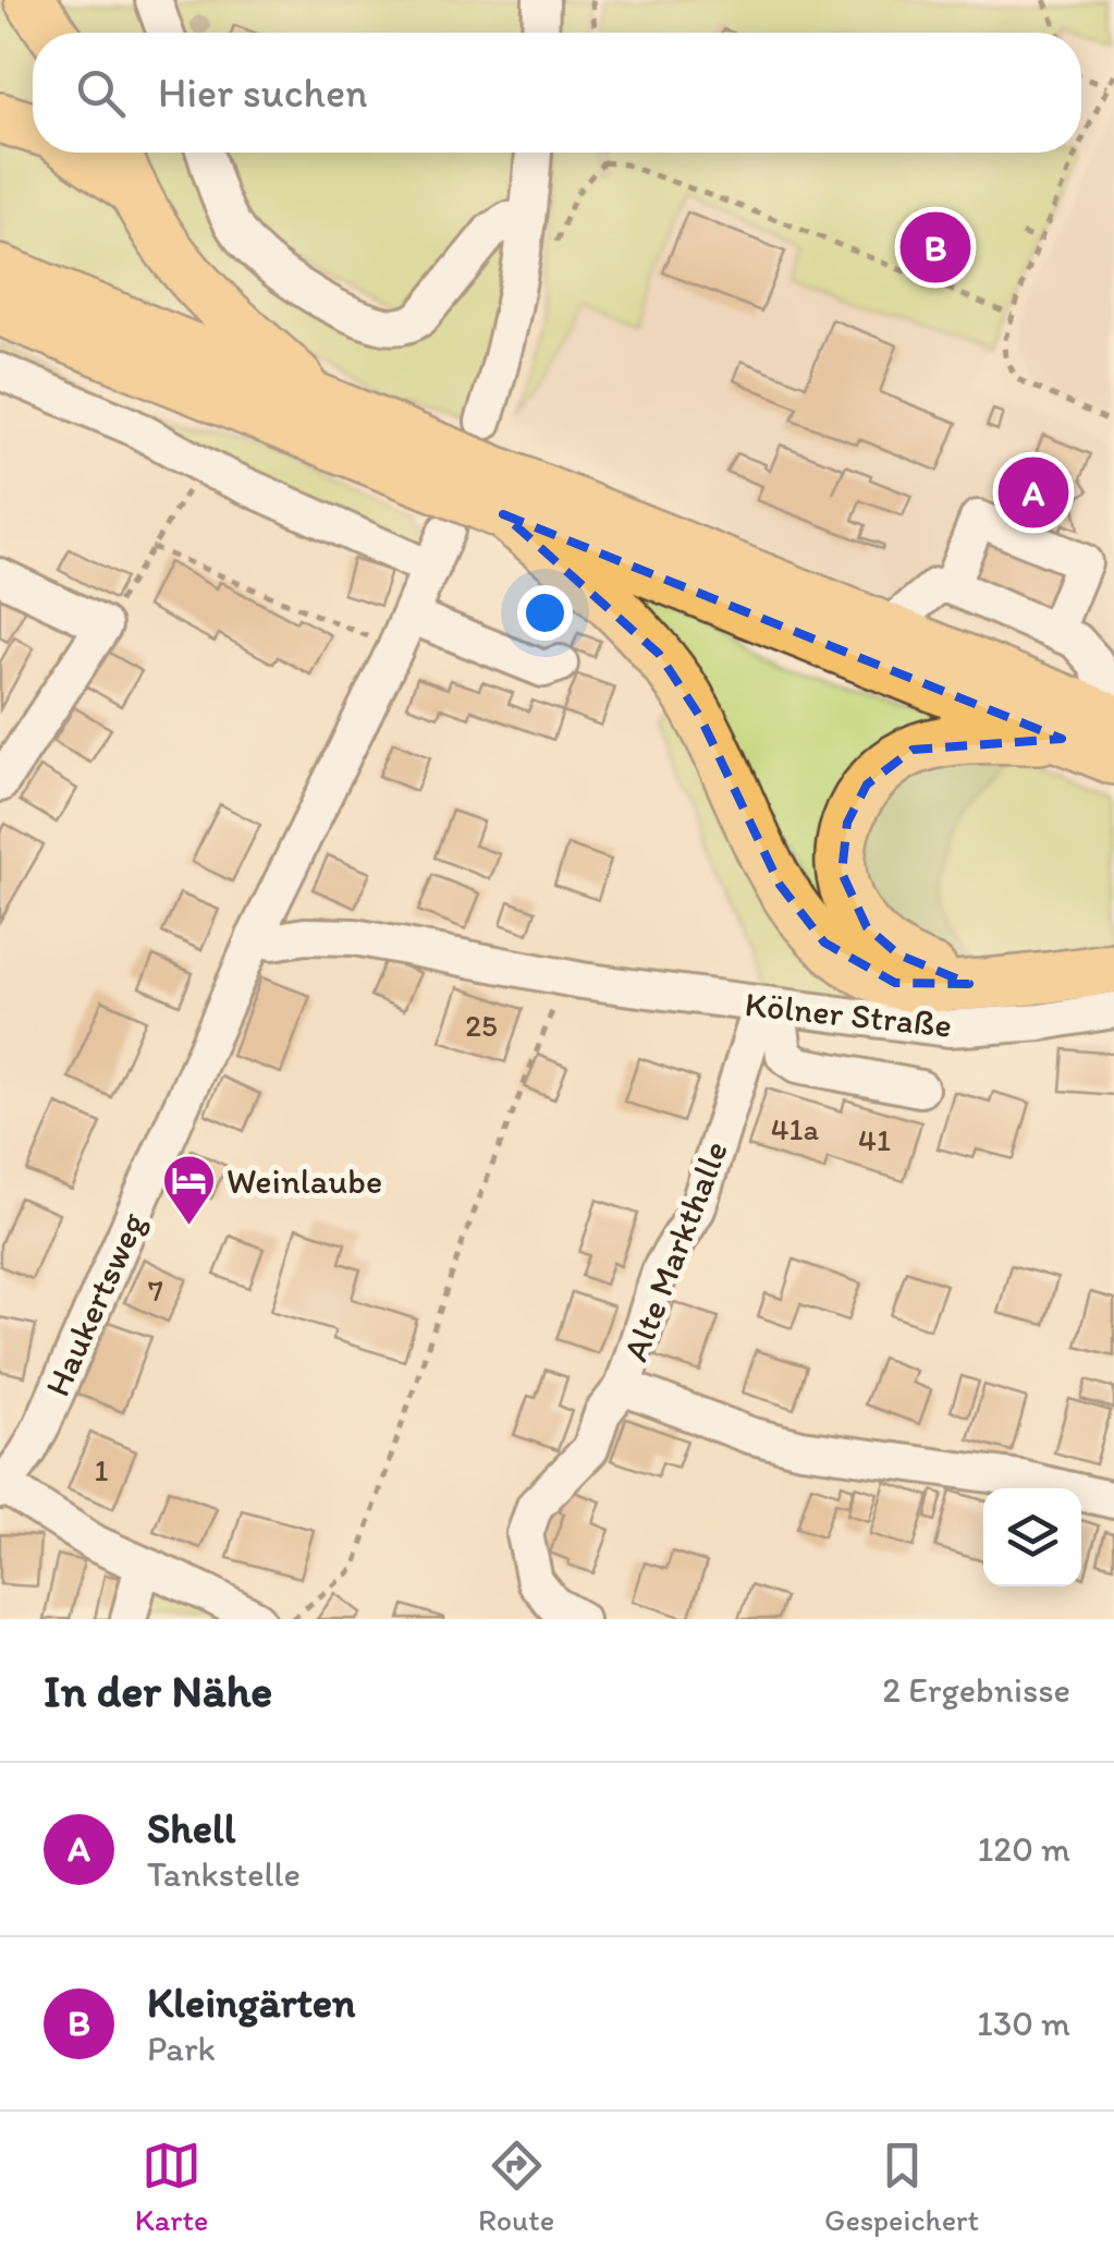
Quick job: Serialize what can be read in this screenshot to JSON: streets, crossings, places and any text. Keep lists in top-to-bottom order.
{
  "streets": {
    "street": ["Kölner Straße", "Alte Markthalle", "Haukertsweg"]
  },
  "crossings": [
    ["Kölner Straße", "Alte Markthalle"]
  ],
  "places": {
    "hotel": ["Weinlaube"]
  },
  "house_numbers": [
    "25",
    "41a",
    "41",
    "7",
    "1"
  ],
  "page": {
    "search": "Hier suchen",
    "pins": ["B", "A"],
    "heading": ["In der Nähe", "2 Ergebnisse"],
    "list": [
      {
        "mark": "A",
        "name": "Shell",
        "note": "Tankstelle",
        "value": "120 m"
      },
      {
        "mark": "B",
        "name": "Kleingärten",
        "note": "Park",
        "value": "130 m"
      }
    ],
    "nav": ["Karte", "Route", "Gespeichert"]
  }
}
